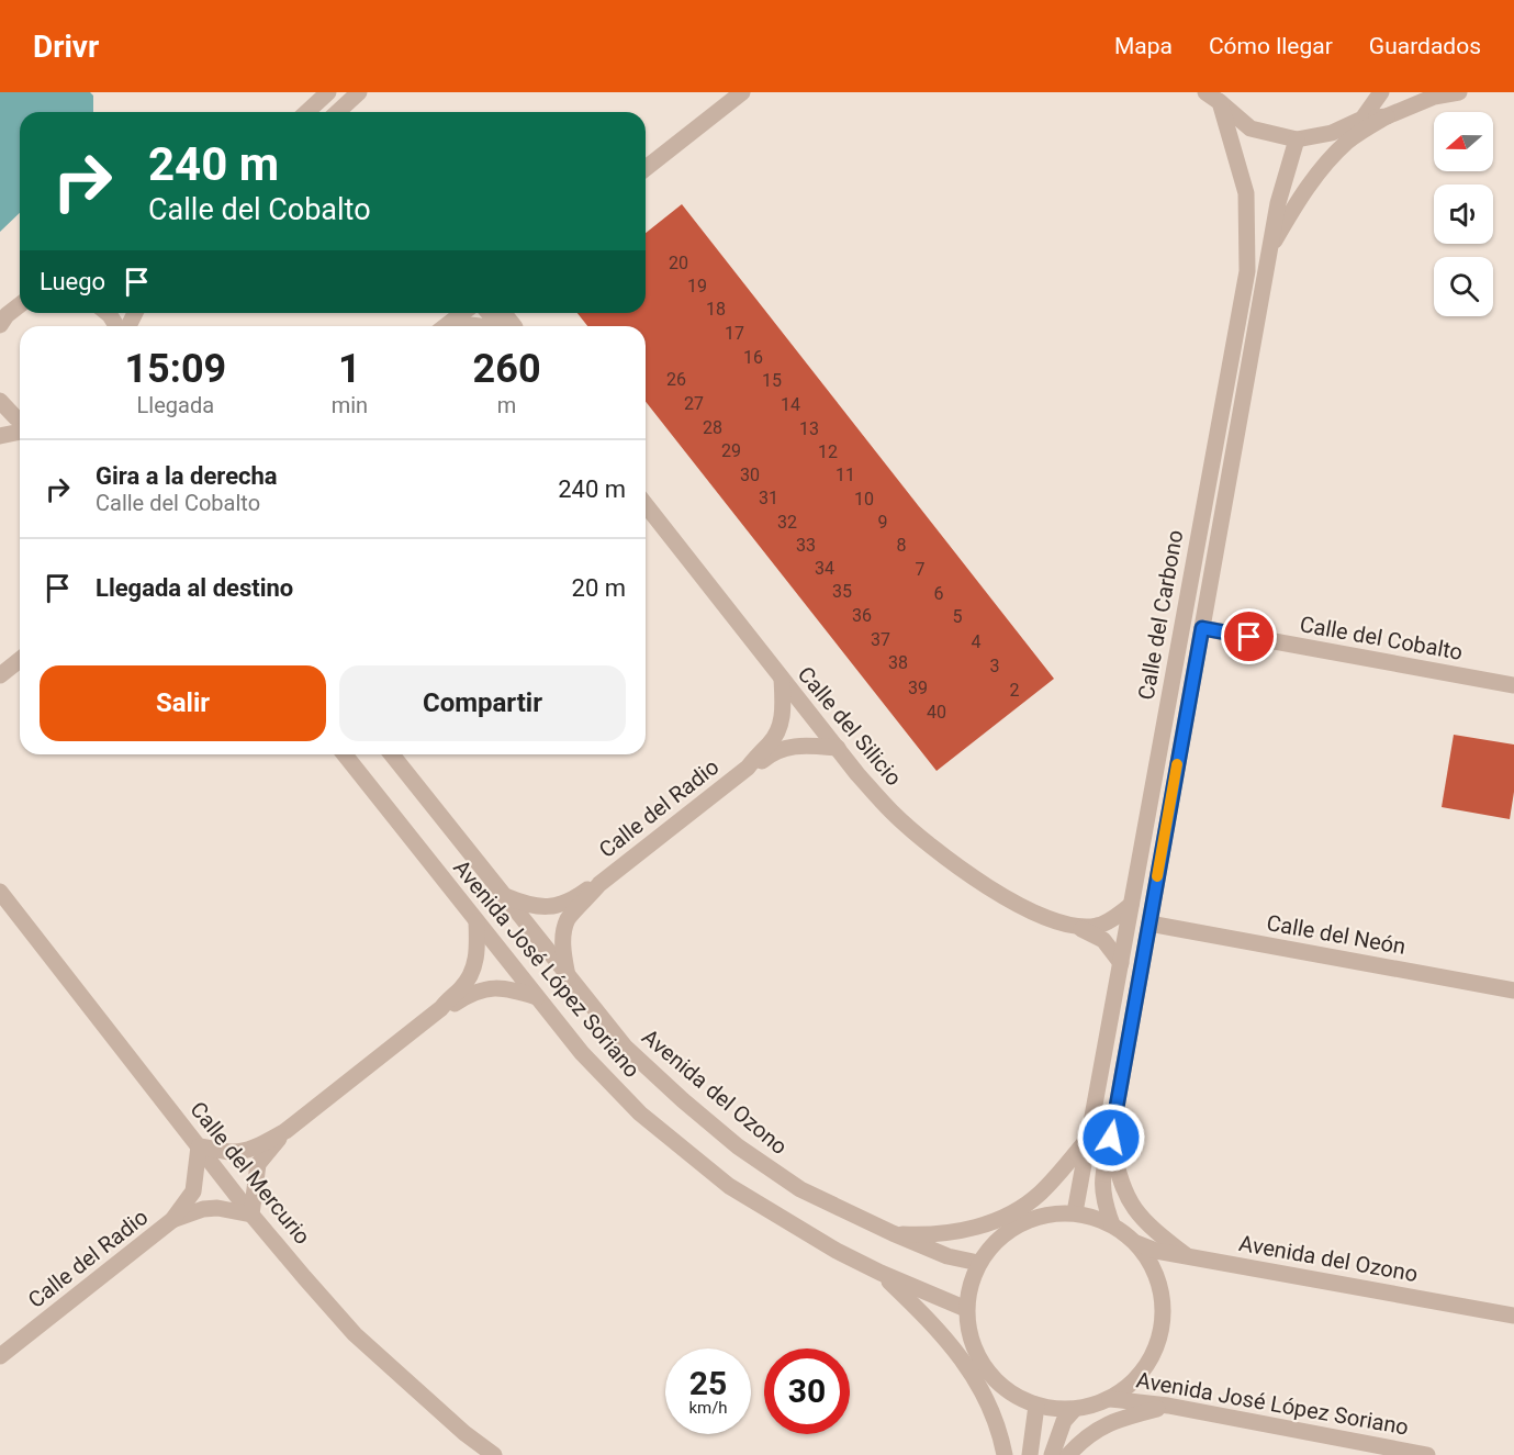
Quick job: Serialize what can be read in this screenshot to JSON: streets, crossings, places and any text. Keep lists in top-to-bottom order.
{
  "streets": {
    "street": [
      "Calle del Carbono",
      "Calle del Cobalto",
      "Calle del Silicio",
      "Calle del Radio",
      "Calle del Neón",
      "Avenida José López Soriano",
      "Avenida del Ozono",
      "Calle del Mercurio"
    ]
  },
  "crossings": [
    ["Calle del Carbono", "Calle del Cobalto"],
    ["Calle del Carbono", "Calle del Silicio"],
    ["Calle del Carbono", "Calle del Neón"],
    ["Calle del Carbono", "Avenida José López Soriano"],
    ["Calle del Carbono", "Avenida del Ozono"],
    ["Calle del Silicio", "Calle del Radio"],
    ["Calle del Radio", "Avenida del Ozono"],
    ["Calle del Radio", "Calle del Mercurio"],
    ["Avenida José López Soriano", "Avenida del Ozono"]
  ],
  "house_numbers": [
    "20",
    "19",
    "18",
    "17",
    "16",
    "26",
    "15",
    "27",
    "14",
    "28",
    "13",
    "29",
    "12",
    "30",
    "11",
    "31",
    "10",
    "32",
    "9",
    "33",
    "8",
    "34",
    "7",
    "35",
    "6",
    "36",
    "5",
    "37",
    "4",
    "38",
    "3",
    "39",
    "2",
    "40"
  ],
  "north": "left",
  "page": {
    "header": "Drivr",
    "nav": ["Mapa", "Cómo llegar", "Guardados"],
    "turn": ["240 m", "Calle del Cobalto"],
    "then": "Luego",
    "eta": [
      "15:09",
      "Llegada",
      "1",
      "min",
      "260",
      "m"
    ],
    "list": [
      {
        "name": "Gira a la derecha",
        "note": "Calle del Cobalto",
        "value": "240 m"
      },
      {
        "name": "Llegada al destino",
        "value": "20 m"
      }
    ],
    "buttons": ["Salir", "Compartir"],
    "speed": "25 km/h",
    "limit": "30"
  }
}
